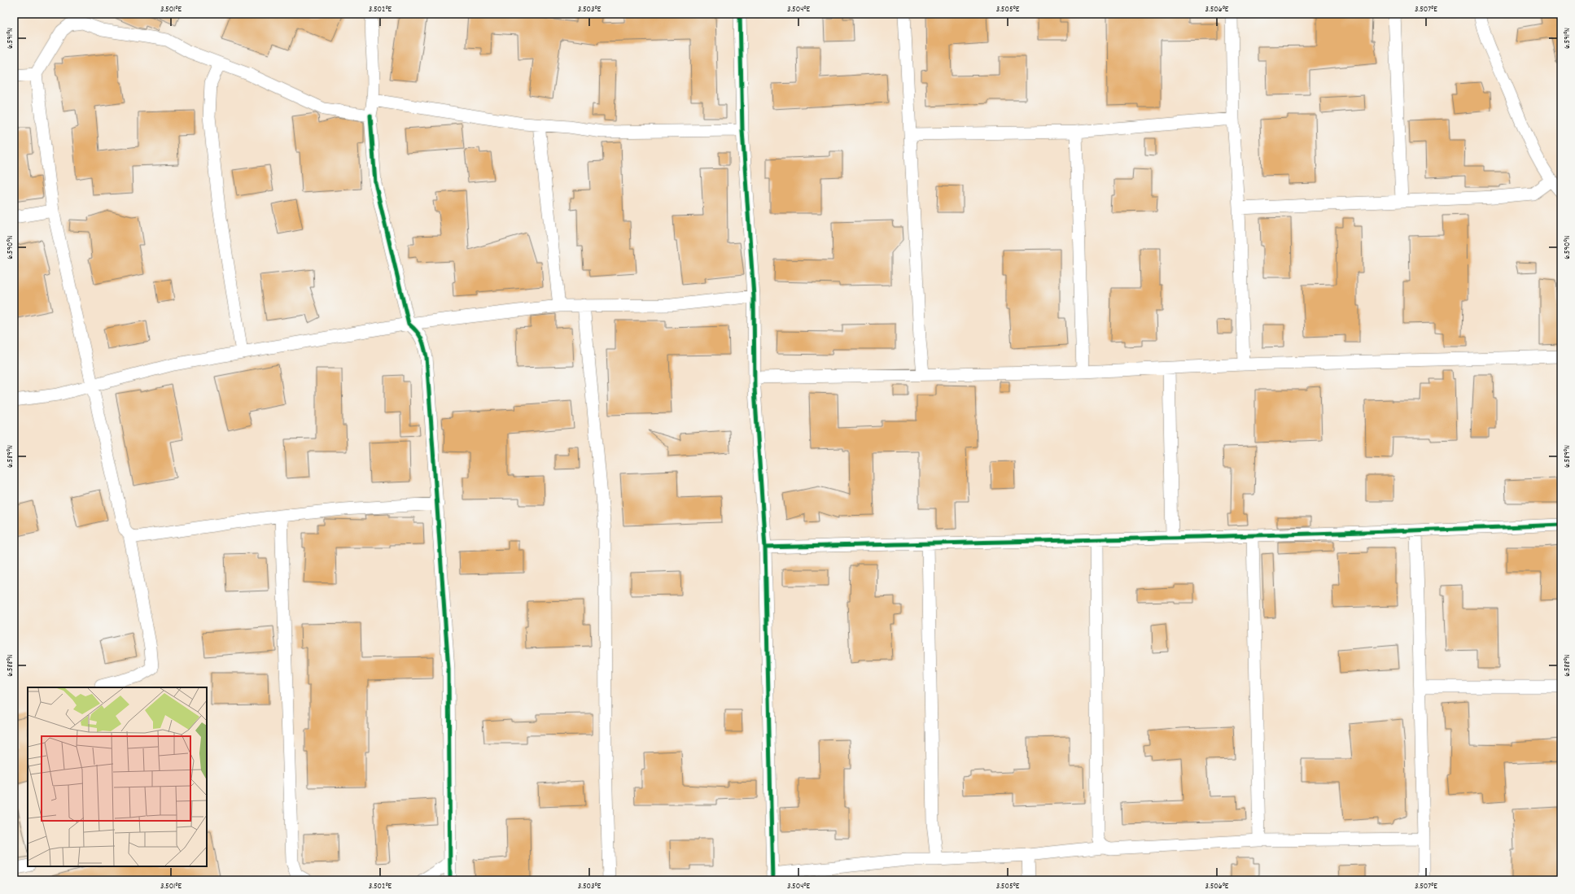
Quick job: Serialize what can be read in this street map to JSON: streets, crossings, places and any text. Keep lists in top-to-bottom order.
{
  "coordinates": [
    "3.501°E",
    "3.502°E",
    "3.503°E",
    "3.504°E",
    "3.505°E",
    "3.506°E",
    "3.507°E",
    "6.591°N",
    "6.590°N",
    "6.589°N",
    "6.588°N"
  ]
}
